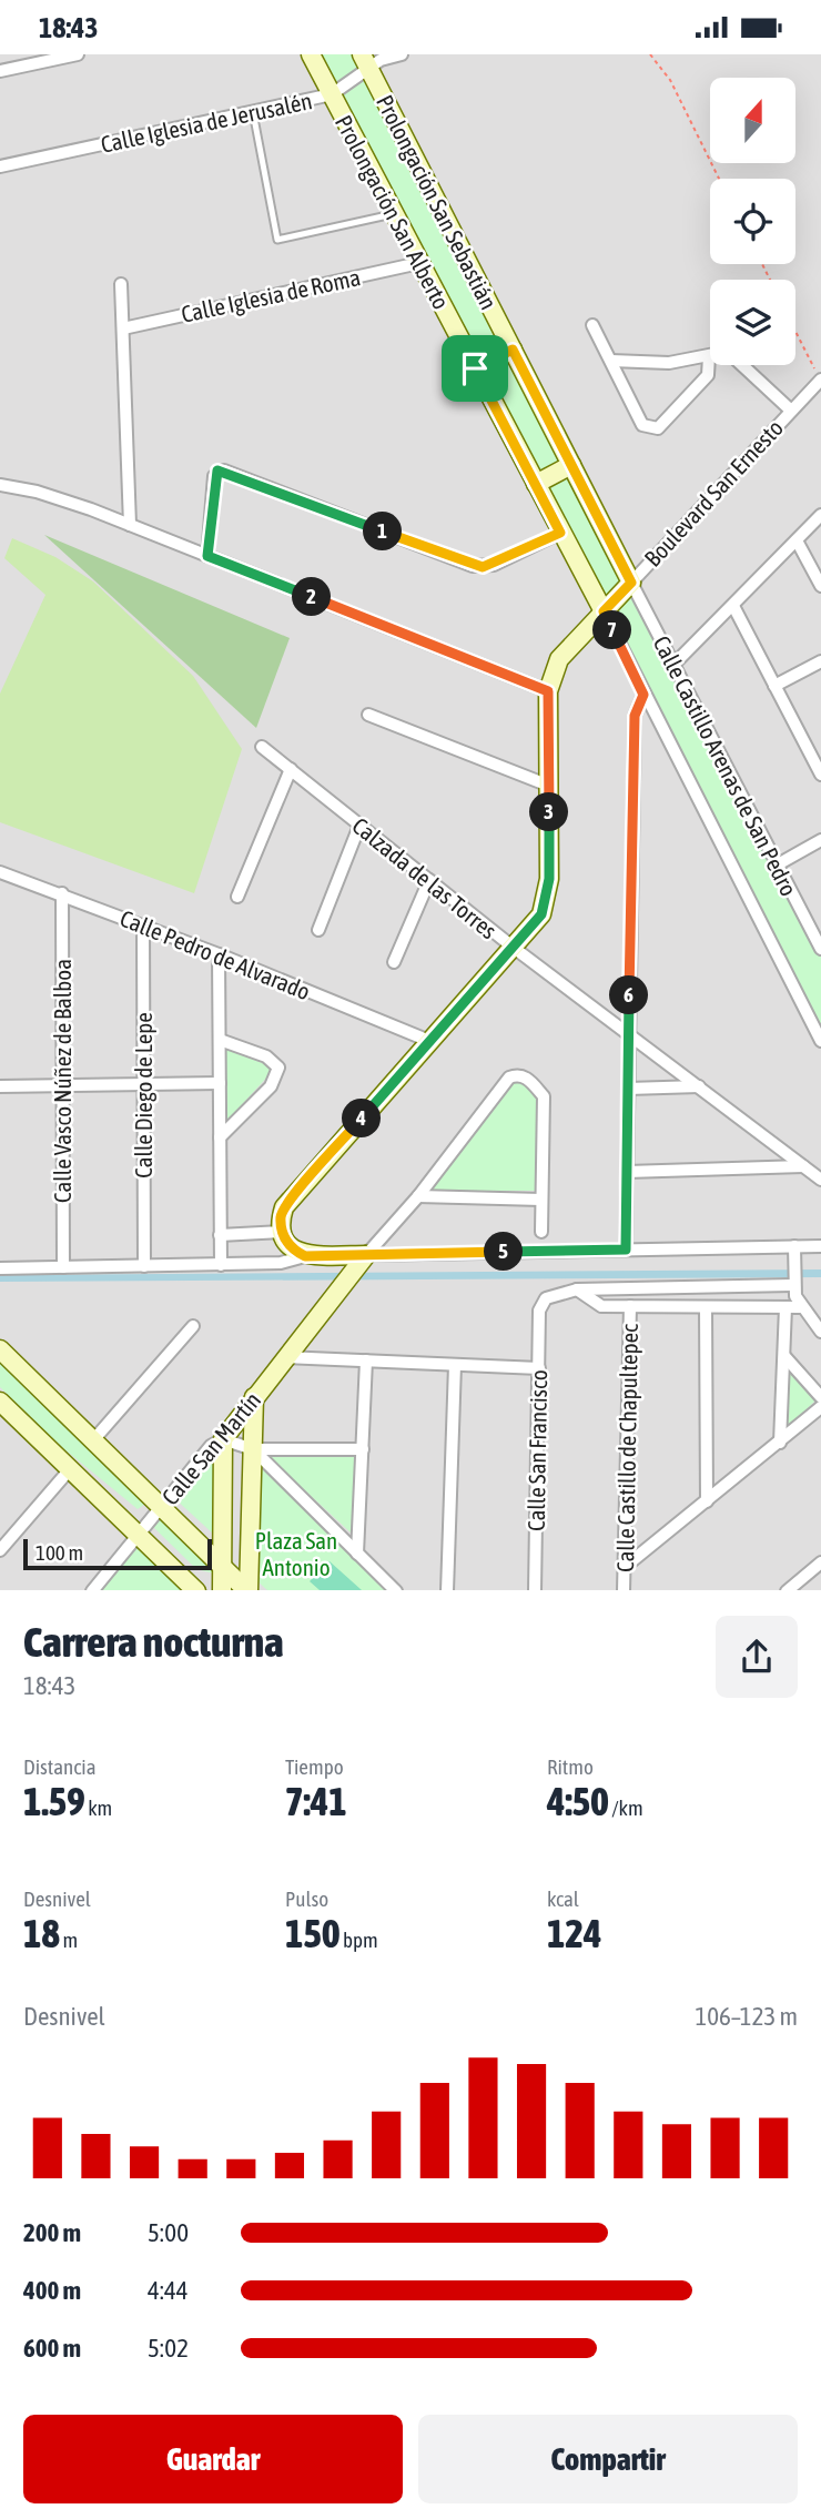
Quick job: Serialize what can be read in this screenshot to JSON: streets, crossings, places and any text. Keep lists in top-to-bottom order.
{
  "streets": {
    "main road": [
      "Prolongación San Sebastián",
      "Prolongación San Alberto",
      "Boulevard San Ernesto",
      "Calle San Martín"
    ],
    "street": [
      "Calle Iglesia de Jerusalén",
      "Calle Iglesia de Roma",
      "Calle Castillo Arenas de San Pedro",
      "Calzada de las Torres",
      "Calle Pedro de Alvarado",
      "Calle Vasco Núñez de Balboa",
      "Calle Diego de Lepe",
      "Calle Castillo de Chapultepec",
      "Calle San Francisco"
    ]
  },
  "crossings": [
    ["Calle Iglesia de Jerusalén", "Prolongación San Sebastián"],
    ["Calle Iglesia de Jerusalén", "Prolongación San Alberto"],
    ["Prolongación San Sebastián", "Boulevard San Ernesto"],
    ["Prolongación San Sebastián", "Calle Castillo Arenas de San Pedro"],
    ["Prolongación San Alberto", "Calle Iglesia de Roma"],
    ["Prolongación San Alberto", "Boulevard San Ernesto"],
    ["Prolongación San Alberto", "Calle Castillo Arenas de San Pedro"],
    ["Boulevard San Ernesto", "Calle Castillo Arenas de San Pedro"],
    ["Boulevard San Ernesto", "Calzada de las Torres"],
    ["Boulevard San Ernesto", "Calle Pedro de Alvarado"],
    ["Calle Pedro de Alvarado", "Calle Vasco Núñez de Balboa"],
    ["Calle Pedro de Alvarado", "Calle Diego de Lepe"]
  ],
  "parks": ["Plaza San Antonio"],
  "scale_bar": "100 m",
  "north": "top",
  "page": {
    "status": "18:43",
    "pins": [
      "1",
      "2",
      "7",
      "3",
      "6",
      "4",
      "5"
    ],
    "scale": "100 m",
    "heading": ["Carrera nocturna", "18:43"],
    "stats": [
      ["Distancia", "1.59 km"],
      ["Tiempo", "7:41"],
      ["Ritmo", "4:50 /km"],
      ["Desnivel", "18 m"],
      ["Pulso", "150 bpm"],
      ["kcal", "124"]
    ],
    "chart": ["Desnivel", "106–123 m"],
    "list": [
      {
        "name": "200 m",
        "note": "5:00"
      },
      {
        "name": "400 m",
        "note": "4:44"
      },
      {
        "name": "600 m",
        "note": "5:02"
      }
    ],
    "buttons": ["Guardar", "Compartir"]
  }
}
